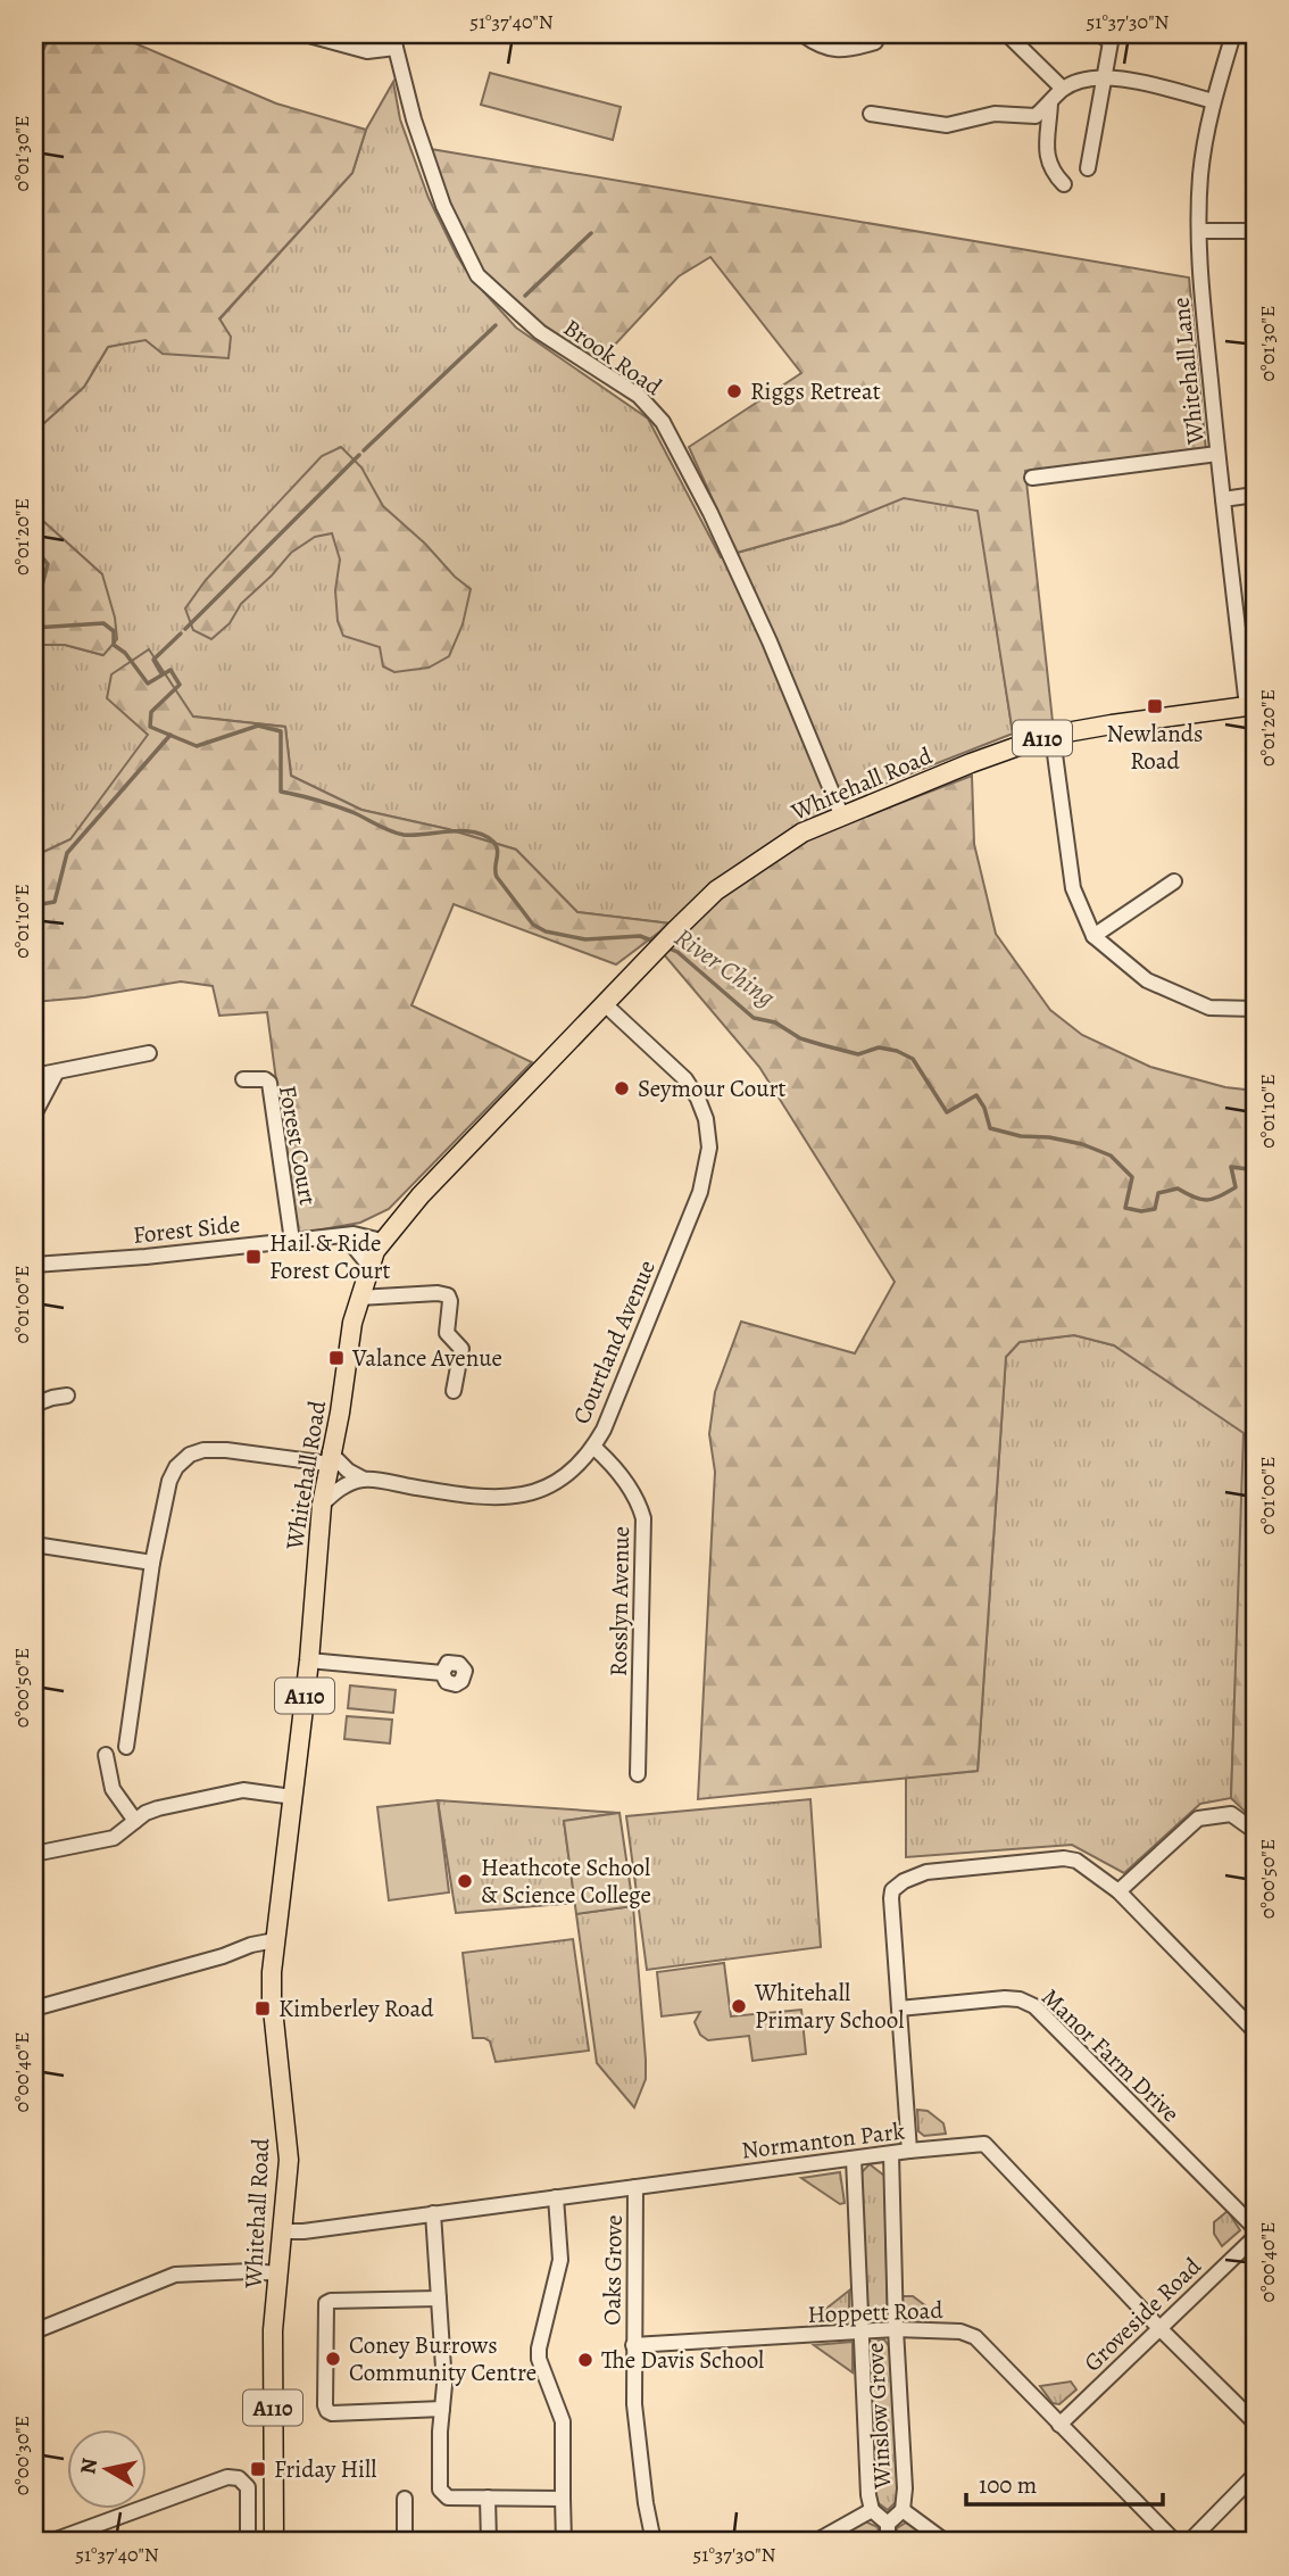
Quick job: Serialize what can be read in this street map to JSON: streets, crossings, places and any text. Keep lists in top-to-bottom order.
{
  "streets": {
    "main road": ["A110", "Whitehall Road"],
    "street": [
      "Brook Road",
      "Whitehall Lane",
      "Forest Court",
      "Forest Side",
      "Courtland Avenue",
      "Rosslyn Avenue",
      "Manor Farm Drive",
      "Normanton Park",
      "Oaks Grove",
      "Hoppett Road",
      "Groveside Road",
      "Winslow Grove"
    ]
  },
  "crossings": [
    ["Brook Road", "Whitehall Road"],
    ["Whitehall Lane", "Whitehall Road"],
    ["Whitehall Road", "Forest Side"],
    ["Whitehall Road", "Courtland Avenue"],
    ["Whitehall Road", "Normanton Park"],
    ["Forest Court", "Forest Side"],
    ["Courtland Avenue", "Rosslyn Avenue"],
    ["Normanton Park", "Oaks Grove"],
    ["Normanton Park", "Groveside Road"],
    ["Normanton Park", "Winslow Grove"],
    ["Oaks Grove", "Hoppett Road"],
    ["Hoppett Road", "Groveside Road"],
    ["Hoppett Road", "Winslow Grove"]
  ],
  "water": ["River Ching"],
  "places": {
    "other": [
      "Riggs Retreat",
      "Seymour Court",
      "Heathcote School & Science College",
      "Whitehall Primary School",
      "Coney Burrows Community Centre",
      "The Davis School"
    ],
    "transit": [
      "Newlands Road",
      "Hail & Ride Forest Court",
      "Valance Avenue",
      "Kimberley Road",
      "Friday Hill"
    ]
  },
  "scale_bar": "100 m",
  "north": "left",
  "coordinates": [
    "51°37'40\"N",
    "51°37'30\"N",
    "0°01'30\"E",
    "0°01'20\"E",
    "0°01'10\"E",
    "0°01'00\"E",
    "0°00'50\"E",
    "0°00'40\"E",
    "0°00'30\"E"
  ]
}
